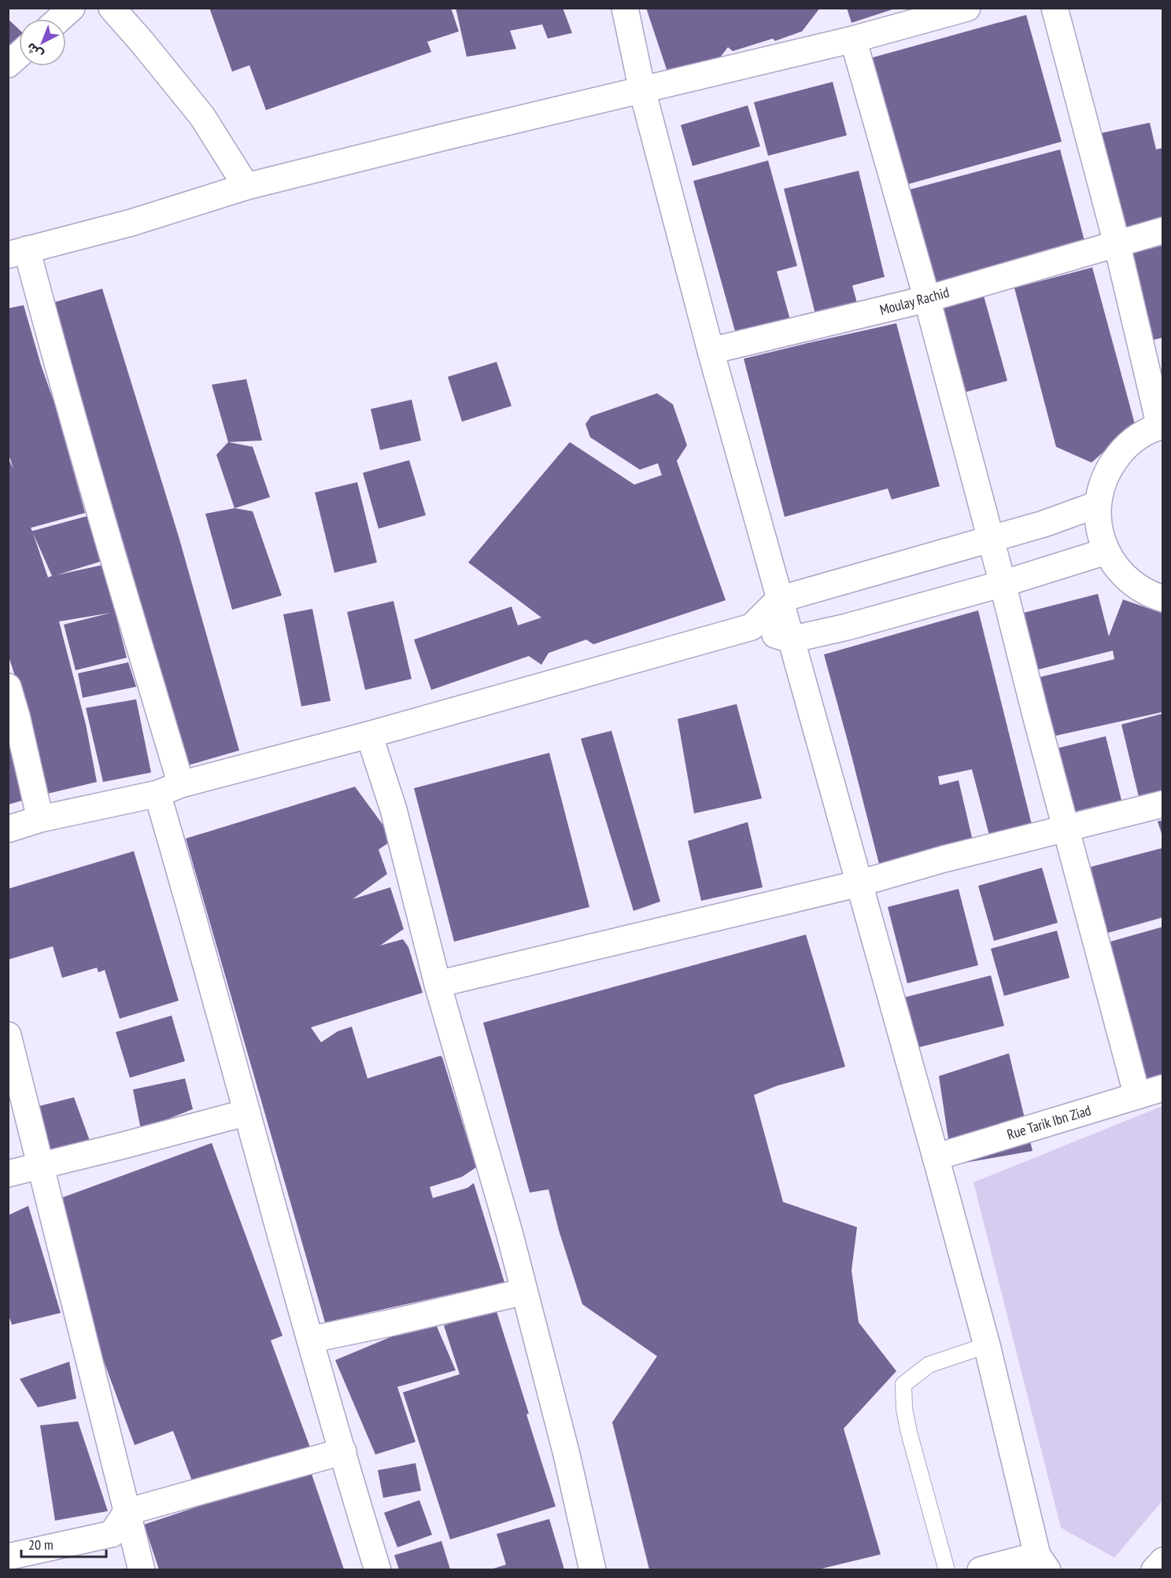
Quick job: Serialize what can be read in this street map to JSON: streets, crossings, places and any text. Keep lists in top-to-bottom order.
{
  "streets": {
    "street": ["Moulay Rachid", "Rue Tarik Ibn Ziad"]
  },
  "scale_bar": "20 m",
  "north": "bottom left"
}
